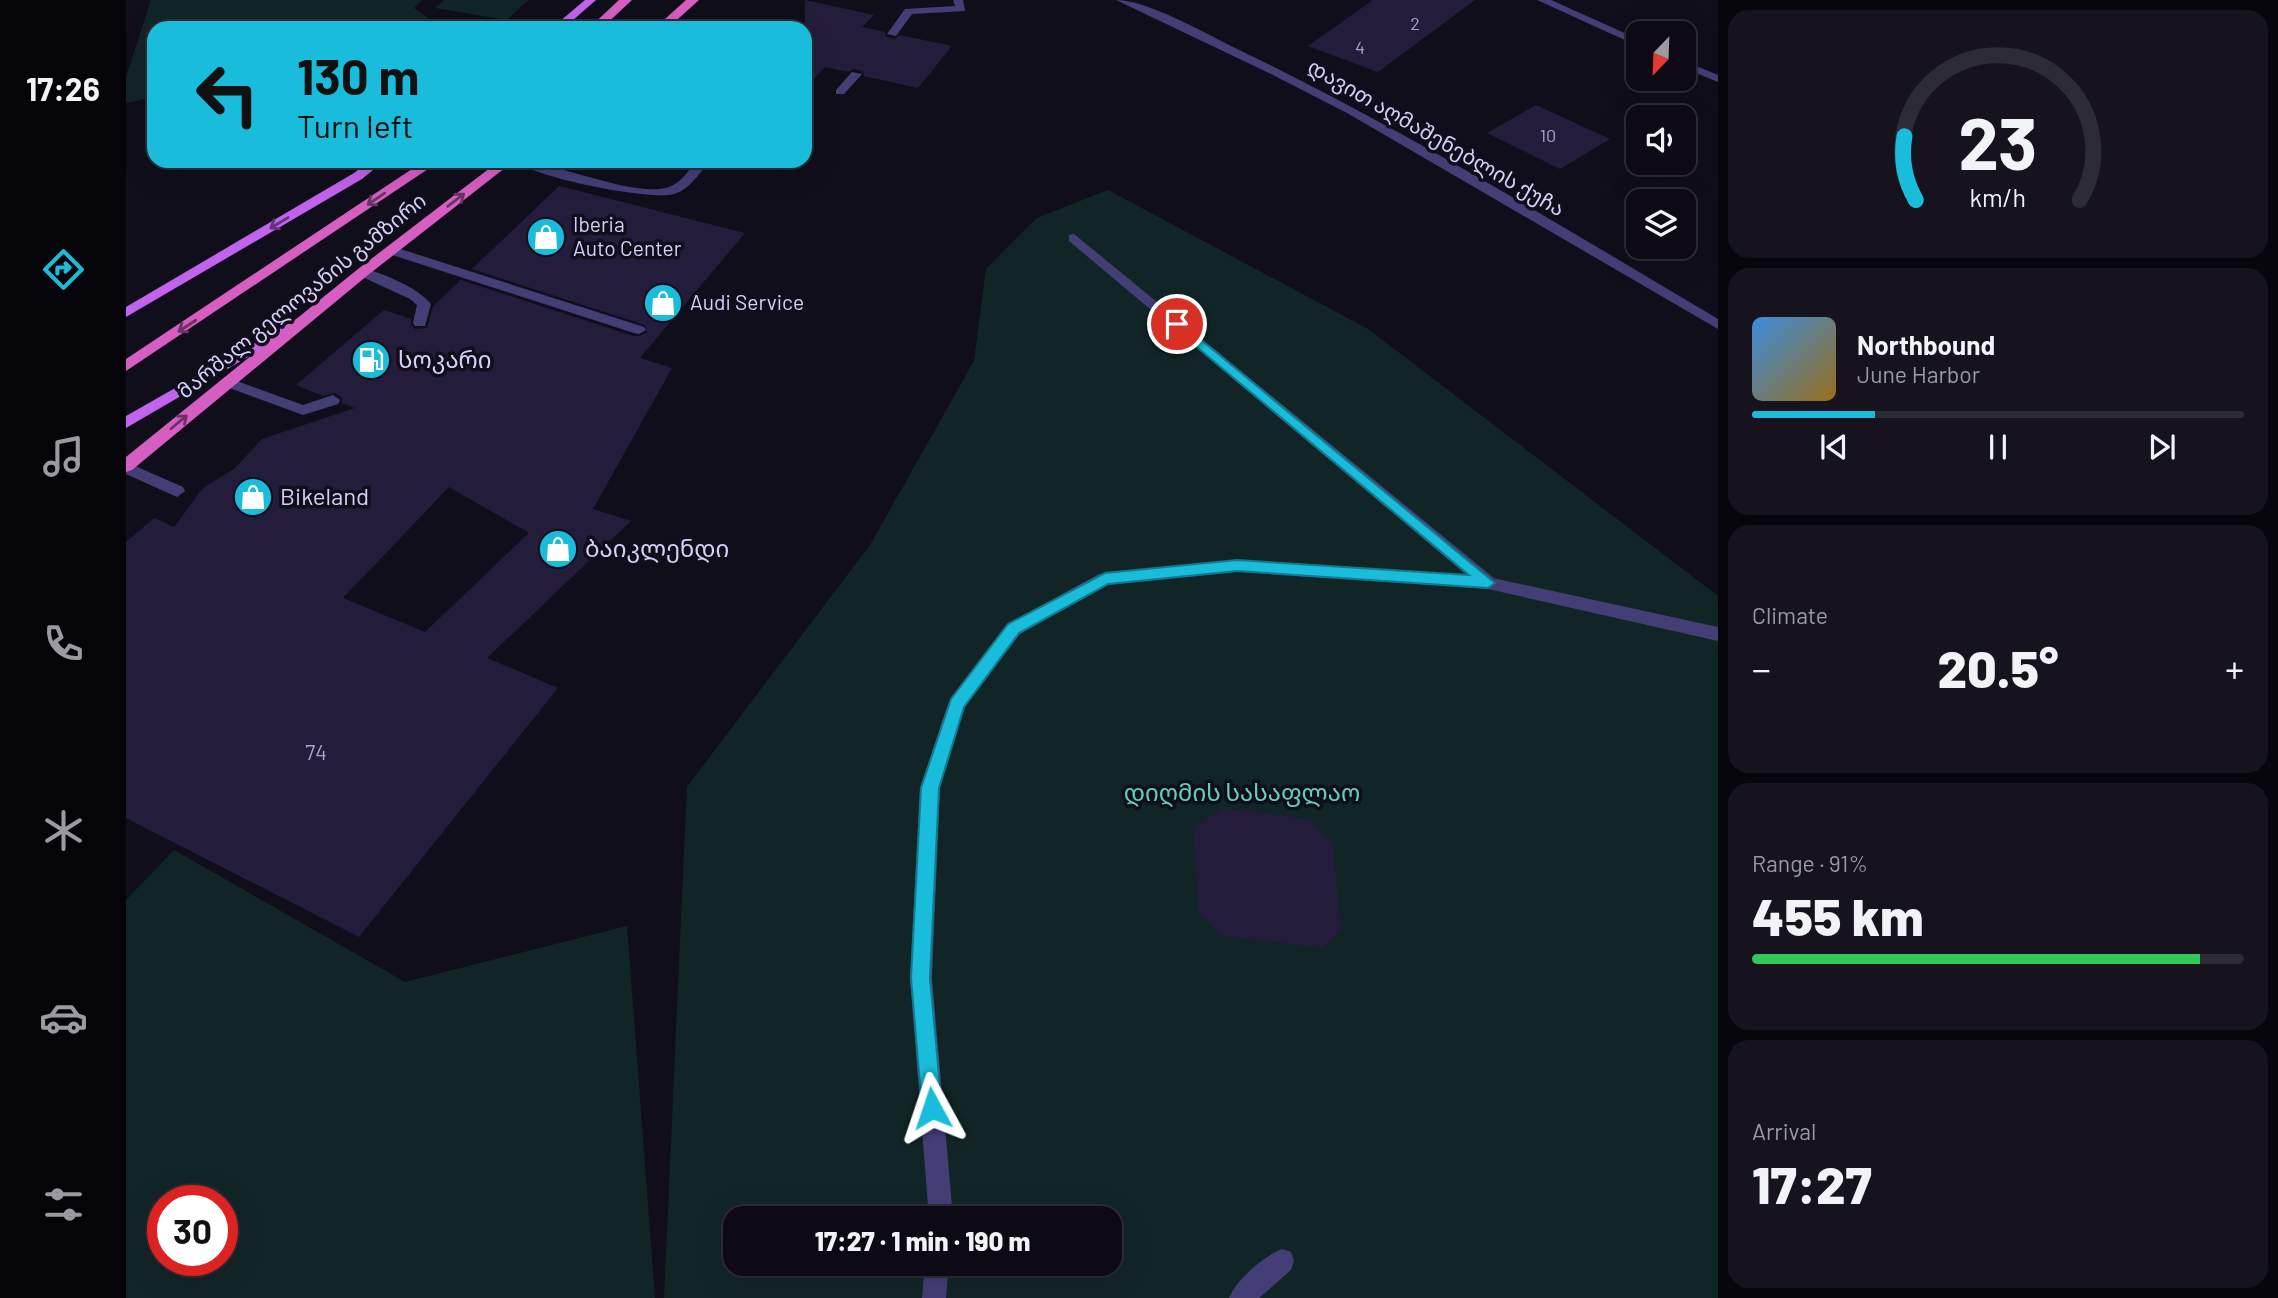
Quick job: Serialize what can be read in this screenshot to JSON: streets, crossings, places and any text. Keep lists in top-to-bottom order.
{
  "streets": {
    "highway": ["მარშალ გელოვანის გამზირი"],
    "street": ["დავით აღმაშენებლის ქუჩა"]
  },
  "parks": ["დიღმის სასაფლაო"],
  "places": {
    "shop": [
      "Iberia Auto Center",
      "Audi Service",
      "Bikeland",
      "ბაიკლენდი"
    ],
    "fuel station": ["სოკარი"]
  },
  "house_numbers": [
    "2",
    "4",
    "10",
    "74"
  ],
  "north": "bottom left",
  "page": {
    "tabs": "17:26",
    "turn": ["130 m", "Turn left"],
    "song": ["Northbound", "June Harbor"],
    "tile": [
      "Climate",
      ["Range · 91%", "455 km"],
      ["Arrival", "17:27"]
    ],
    "heat": ["−", "20.5°", "+"],
    "limit": "30",
    "trip": "17:27 · 1 min · 190 m",
    "gauge": ["23", "km/h"]
  }
}
